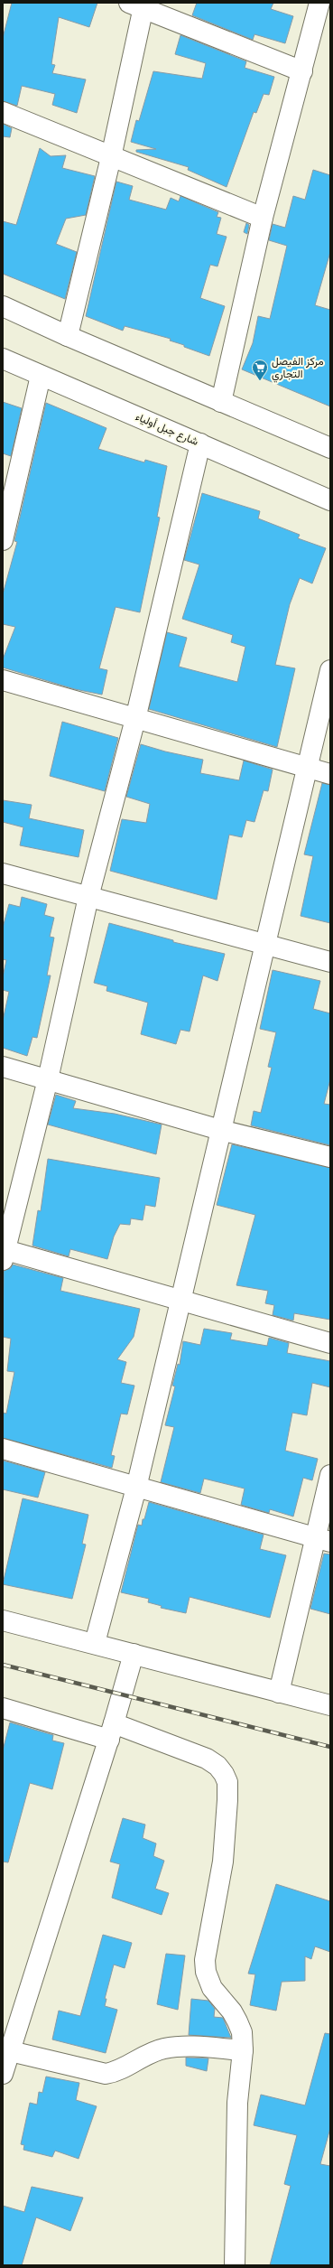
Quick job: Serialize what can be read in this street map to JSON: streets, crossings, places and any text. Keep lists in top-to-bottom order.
{
  "streets": {
    "street": ["شارع جبل أولياء"]
  },
  "places": {
    "supermarket": ["مركز الفيصل التجاري"]
  }
}
